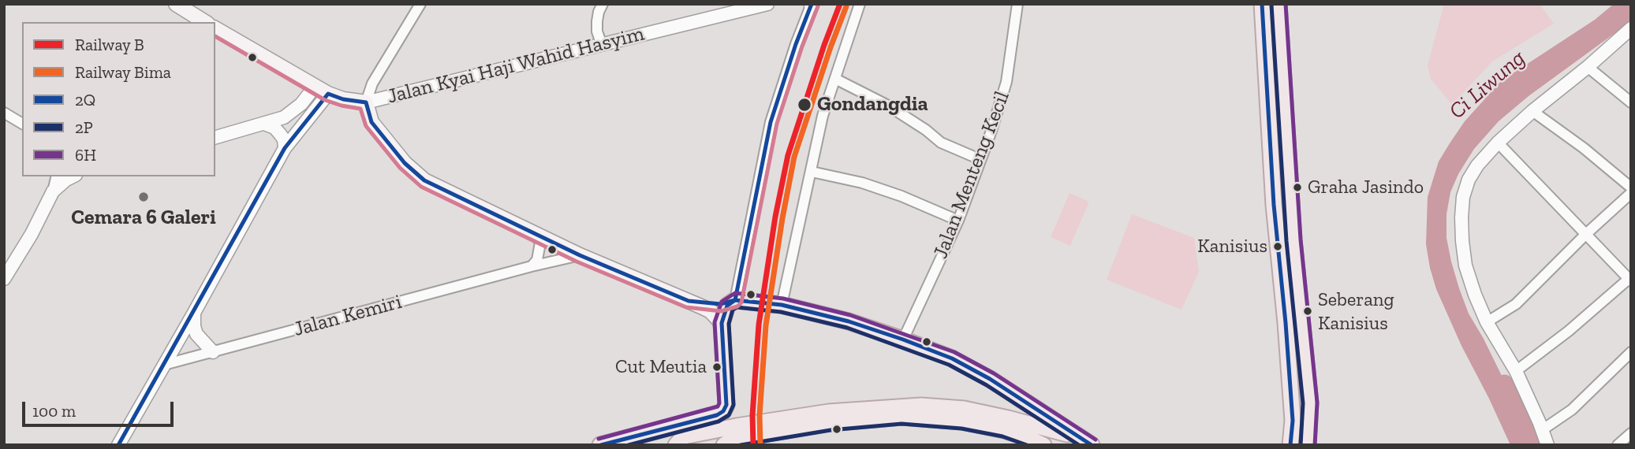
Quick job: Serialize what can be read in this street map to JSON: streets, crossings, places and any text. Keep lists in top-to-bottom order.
{
  "streets": {
    "main road": ["Jalan Kyai Haji Wahid Hasyim"],
    "street": ["Jalan Menteng Kecil", "Jalan Kemiri"]
  },
  "water": ["Ci Liwung"],
  "places": [
    "Gondangdia",
    "Graha Jasindo",
    "Cemara 6 Galeri",
    "Kanisius",
    "Seberang Kanisius",
    "Cut Meutia"
  ],
  "lines": [
    "rail line B",
    "transit line 2Q",
    "transit line 6H",
    "transit line 2P",
    "rail line Bima"
  ],
  "legend": [
    "Railway B",
    "Railway Bima",
    "2Q",
    "2P",
    "6H"
  ],
  "scale_bar": "100 m"
}
